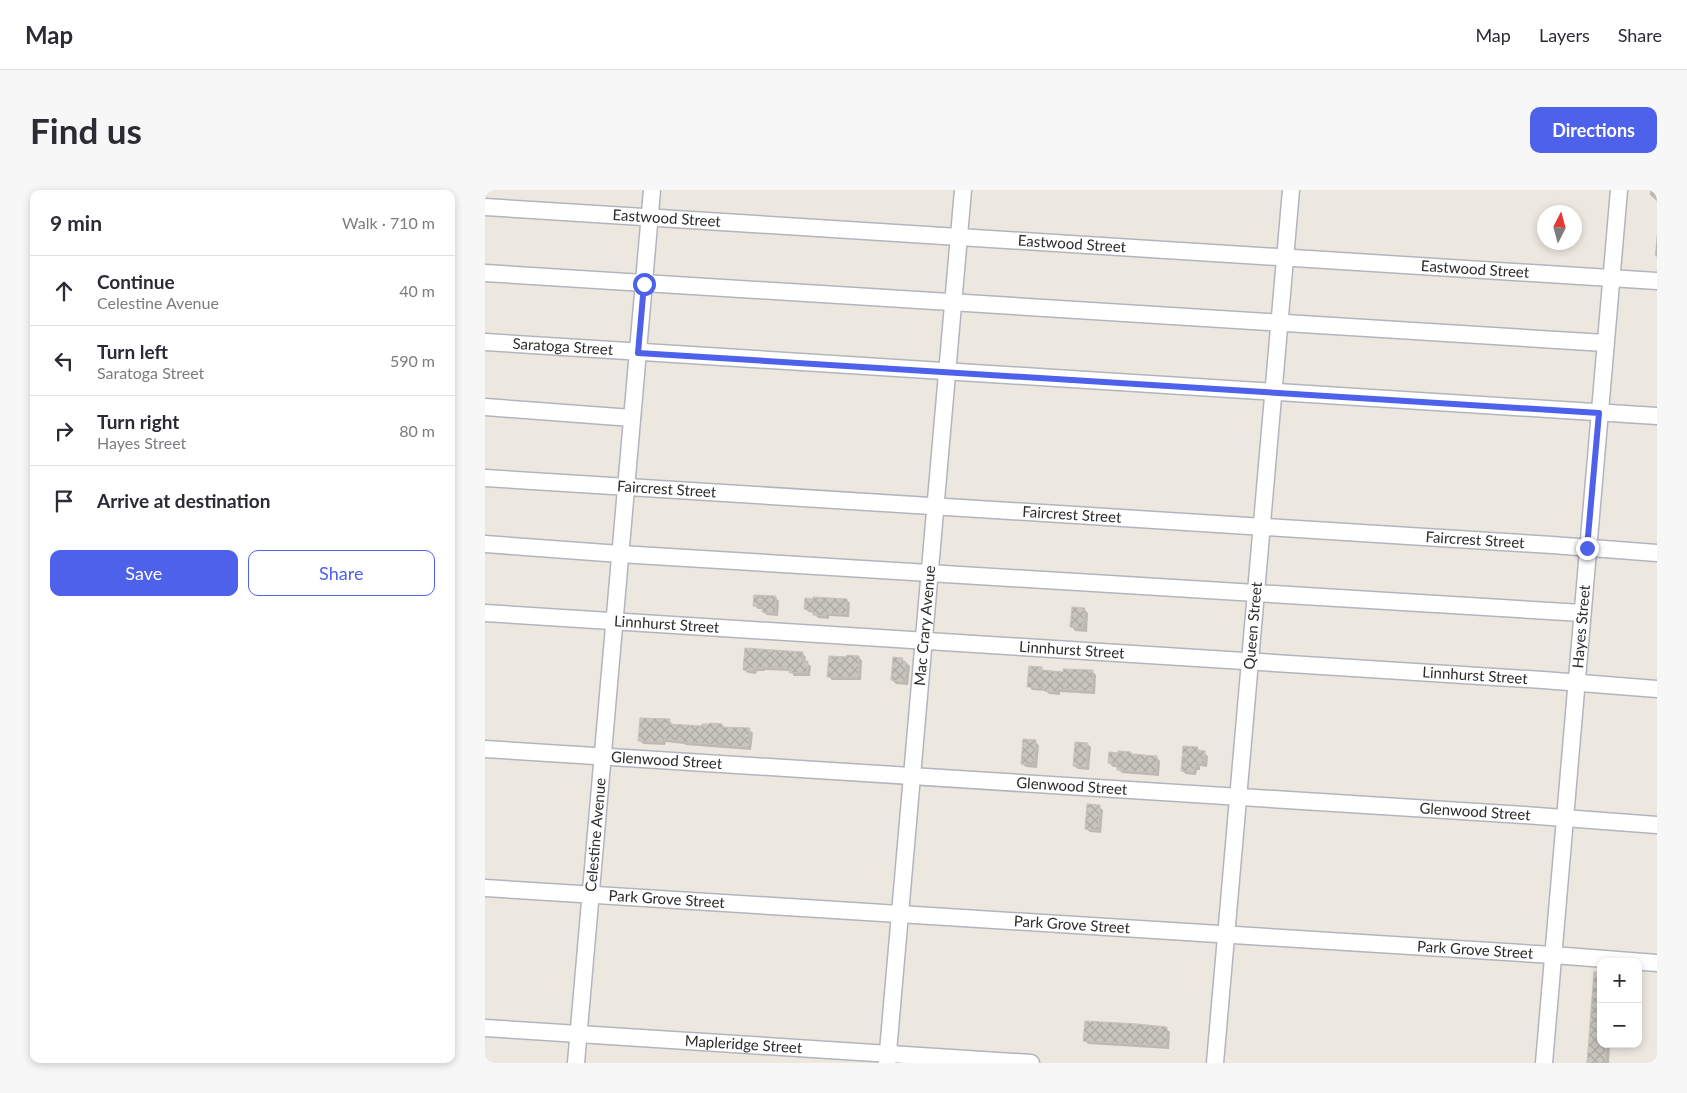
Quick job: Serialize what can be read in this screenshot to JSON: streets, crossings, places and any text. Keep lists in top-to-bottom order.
{
  "streets": {
    "street": [
      "Eastwood Street",
      "Saratoga Street",
      "Faircrest Street",
      "Linnhurst Street",
      "Queen Street",
      "Hayes Street",
      "Mac Crary Avenue",
      "Glenwood Street",
      "Celestine Avenue",
      "Park Grove Street",
      "Mapleridge Street"
    ]
  },
  "crossings": [
    ["Eastwood Street", "Queen Street"],
    ["Eastwood Street", "Hayes Street"],
    ["Eastwood Street", "Mac Crary Avenue"],
    ["Eastwood Street", "Celestine Avenue"],
    ["Saratoga Street", "Queen Street"],
    ["Saratoga Street", "Hayes Street"],
    ["Saratoga Street", "Mac Crary Avenue"],
    ["Saratoga Street", "Celestine Avenue"],
    ["Faircrest Street", "Queen Street"],
    ["Faircrest Street", "Hayes Street"],
    ["Faircrest Street", "Mac Crary Avenue"],
    ["Faircrest Street", "Celestine Avenue"],
    ["Linnhurst Street", "Queen Street"],
    ["Linnhurst Street", "Hayes Street"],
    ["Linnhurst Street", "Mac Crary Avenue"],
    ["Linnhurst Street", "Celestine Avenue"],
    ["Queen Street", "Glenwood Street"],
    ["Queen Street", "Park Grove Street"],
    ["Hayes Street", "Glenwood Street"],
    ["Hayes Street", "Park Grove Street"],
    ["Mac Crary Avenue", "Glenwood Street"],
    ["Mac Crary Avenue", "Park Grove Street"],
    ["Mac Crary Avenue", "Mapleridge Street"],
    ["Glenwood Street", "Celestine Avenue"],
    ["Celestine Avenue", "Park Grove Street"],
    ["Celestine Avenue", "Mapleridge Street"]
  ],
  "north": "top",
  "page": {
    "header": "Map",
    "nav": ["Map", "Layers", "Share"],
    "buttons": [
      "Directions",
      ["Save", "Share"]
    ],
    "title": "Find us",
    "heading": ["9 min", "Walk · 710 m"],
    "list": [
      ["Continue", "Celestine Avenue", "40 m"],
      ["Turn left", "Saratoga Street", "590 m"],
      ["Turn right", "Hayes Street", "80 m"],
      "Arrive at destination"
    ],
    "map_buttons": ["+", "−"]
  }
}
